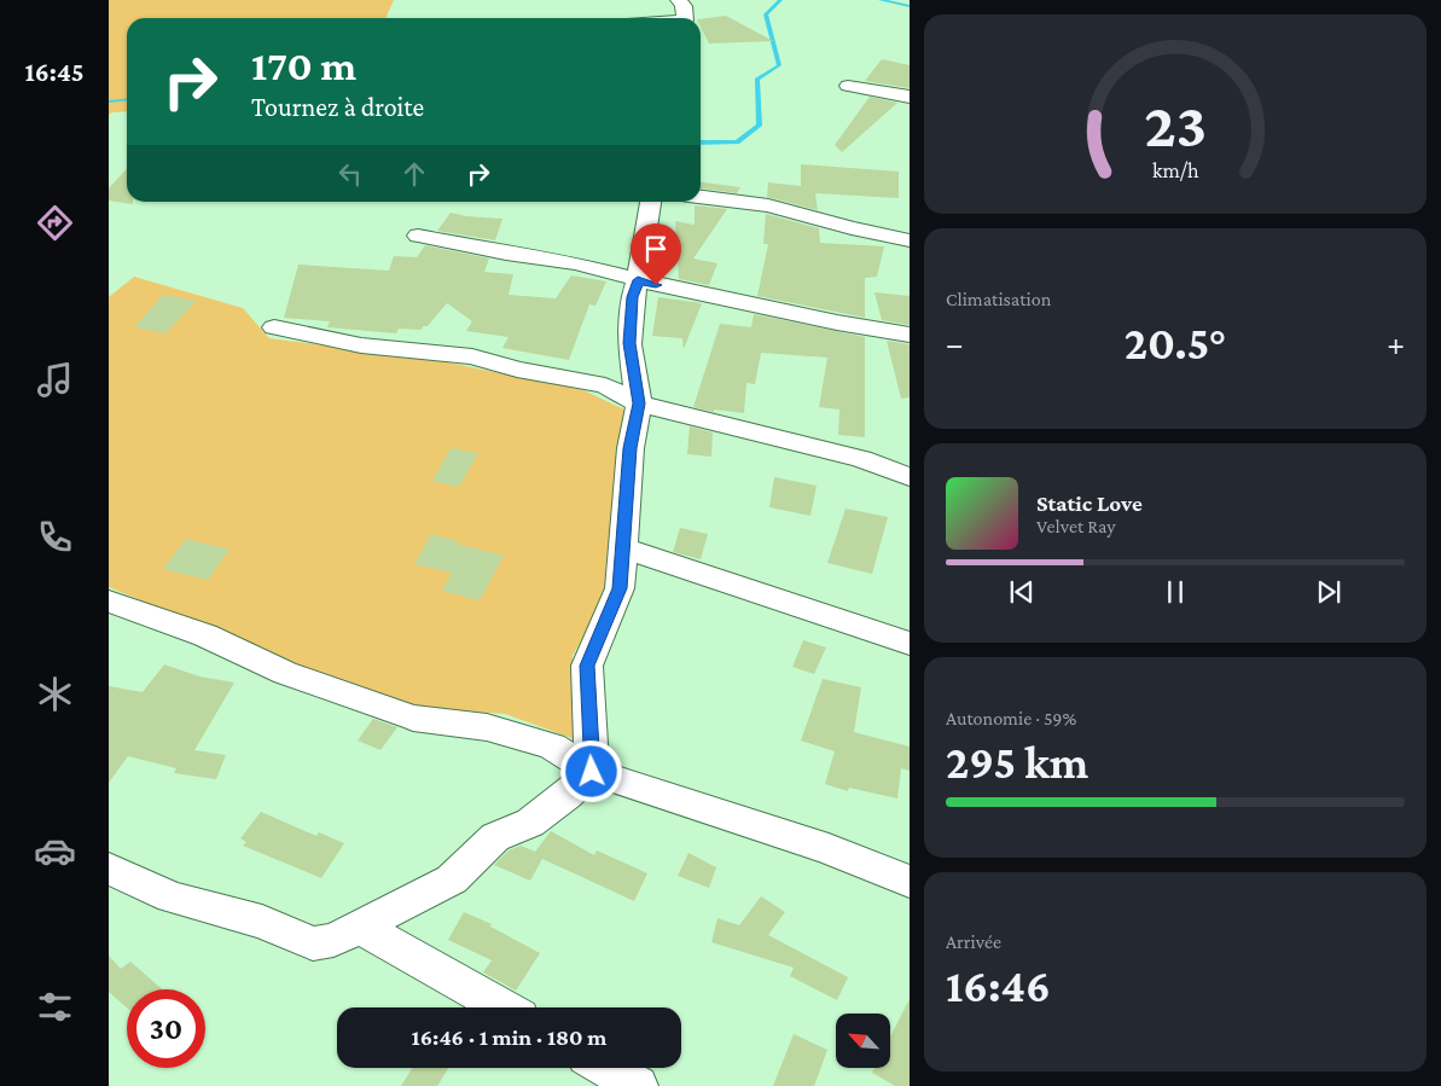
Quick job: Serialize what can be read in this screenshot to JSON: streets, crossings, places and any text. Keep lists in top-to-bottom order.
{
  "north": "top left",
  "page": {
    "tabs": "16:45",
    "turn": ["170 m", "Tournez à droite"],
    "tile": [
      "Climatisation",
      ["Autonomie · 59%", "295 km"],
      ["Arrivée", "16:46"]
    ],
    "heat": ["−", "20.5°", "+"],
    "song": ["Static Love", "Velvet Ray"],
    "limit": "30",
    "trip": "16:46 · 1 min · 180 m",
    "gauge": ["23", "km/h"]
  }
}
